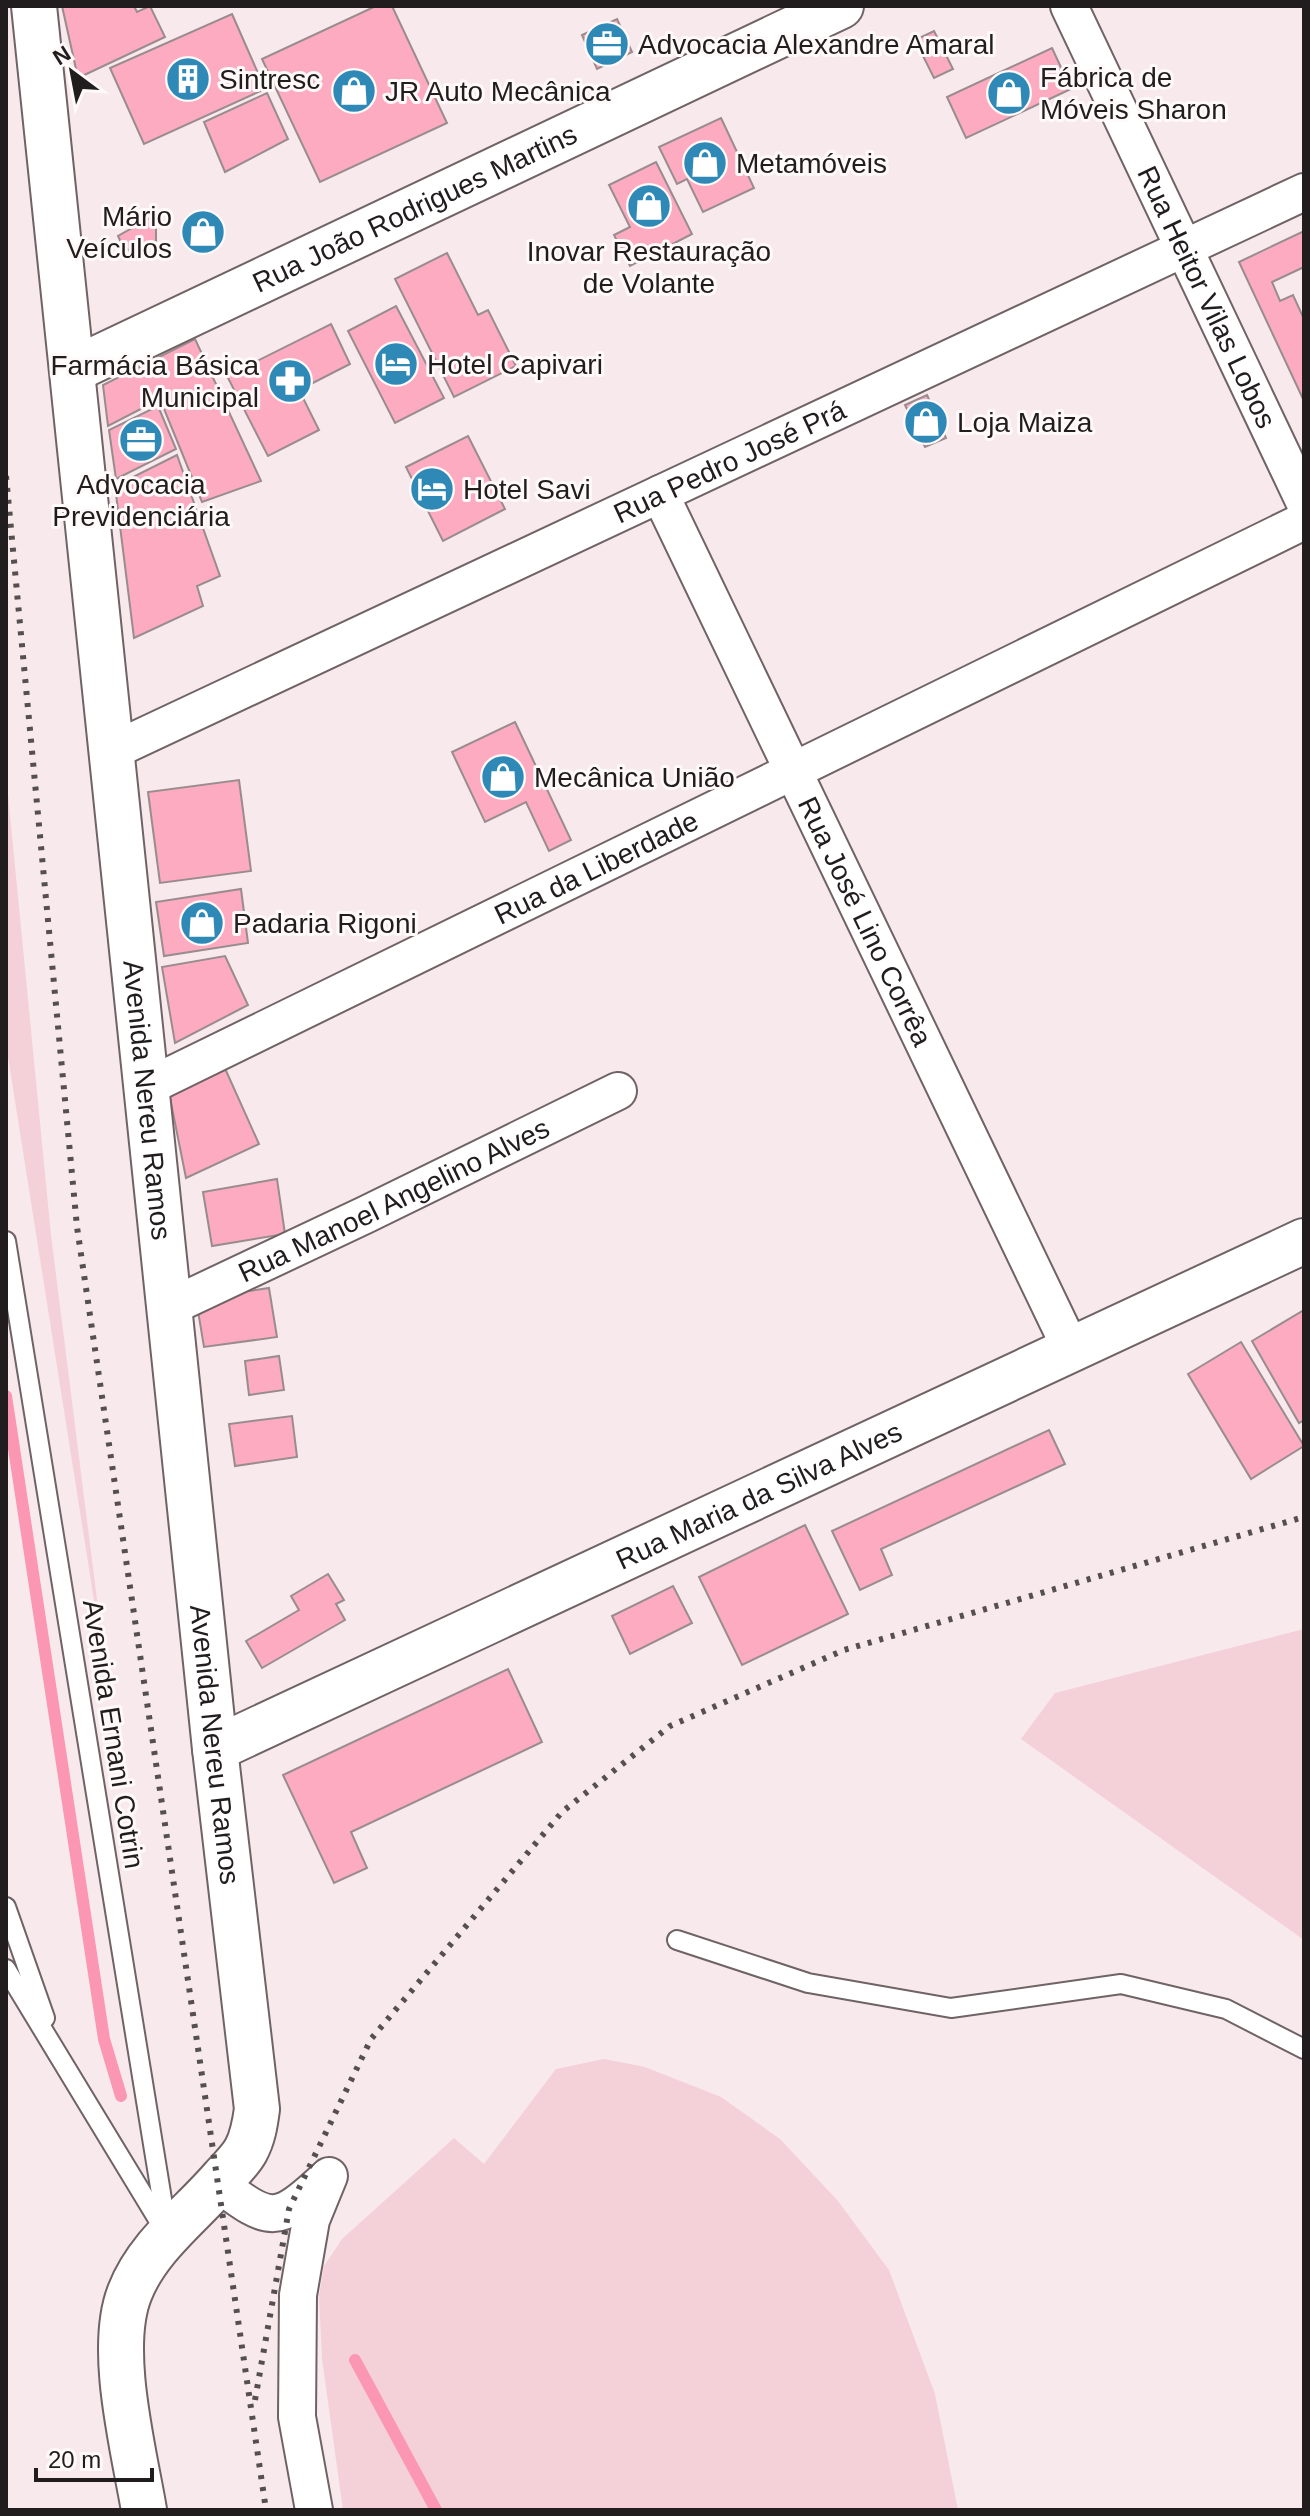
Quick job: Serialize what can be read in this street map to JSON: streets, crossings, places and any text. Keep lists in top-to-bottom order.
{
  "streets": {
    "main road": ["Rua João Rodrigues Martins", "Avenida Nereu Ramos", "Rua Maria da Silva Alves"],
    "street": [
      "Rua Heitor Vilas Lobos",
      "Rua Pedro José Prá",
      "Rua da Liberdade",
      "Rua José Lino Corrêa",
      "Rua Manoel Angelino Alves"
    ],
    "lane": ["Avenida Ernani Cotrin"]
  },
  "crossings": [
    ["Rua João Rodrigues Martins", "Avenida Nereu Ramos"],
    ["Rua Heitor Vilas Lobos", "Rua Pedro José Prá"],
    ["Rua Pedro José Prá", "Rua José Lino Corrêa"],
    ["Rua Pedro José Prá", "Avenida Nereu Ramos"],
    ["Rua da Liberdade", "Rua José Lino Corrêa"],
    ["Rua da Liberdade", "Avenida Nereu Ramos"],
    ["Rua José Lino Corrêa", "Rua Maria da Silva Alves"],
    ["Avenida Nereu Ramos", "Rua Manoel Angelino Alves"],
    ["Avenida Nereu Ramos", "Rua Maria da Silva Alves"],
    ["Avenida Nereu Ramos", "Avenida Ernani Cotrin"]
  ],
  "places": {
    "office": ["Advocacia Alexandre Amaral", "Advocacia Previdenciária"],
    "building": ["Sintresc"],
    "shop": [
      "JR Auto Mecânica",
      "Fábrica de Móveis Sharon",
      "Metamóveis",
      "Inovar Restauração de Volante",
      "Mário Veículos",
      "Loja Maiza",
      "Mecânica União",
      "Padaria Rigoni"
    ],
    "hotel": ["Hotel Capivari", "Hotel Savi"],
    "pharmacy": ["Farmácia Básica Municipal"]
  },
  "scale_bar": "20 m",
  "north": "top left"
}
